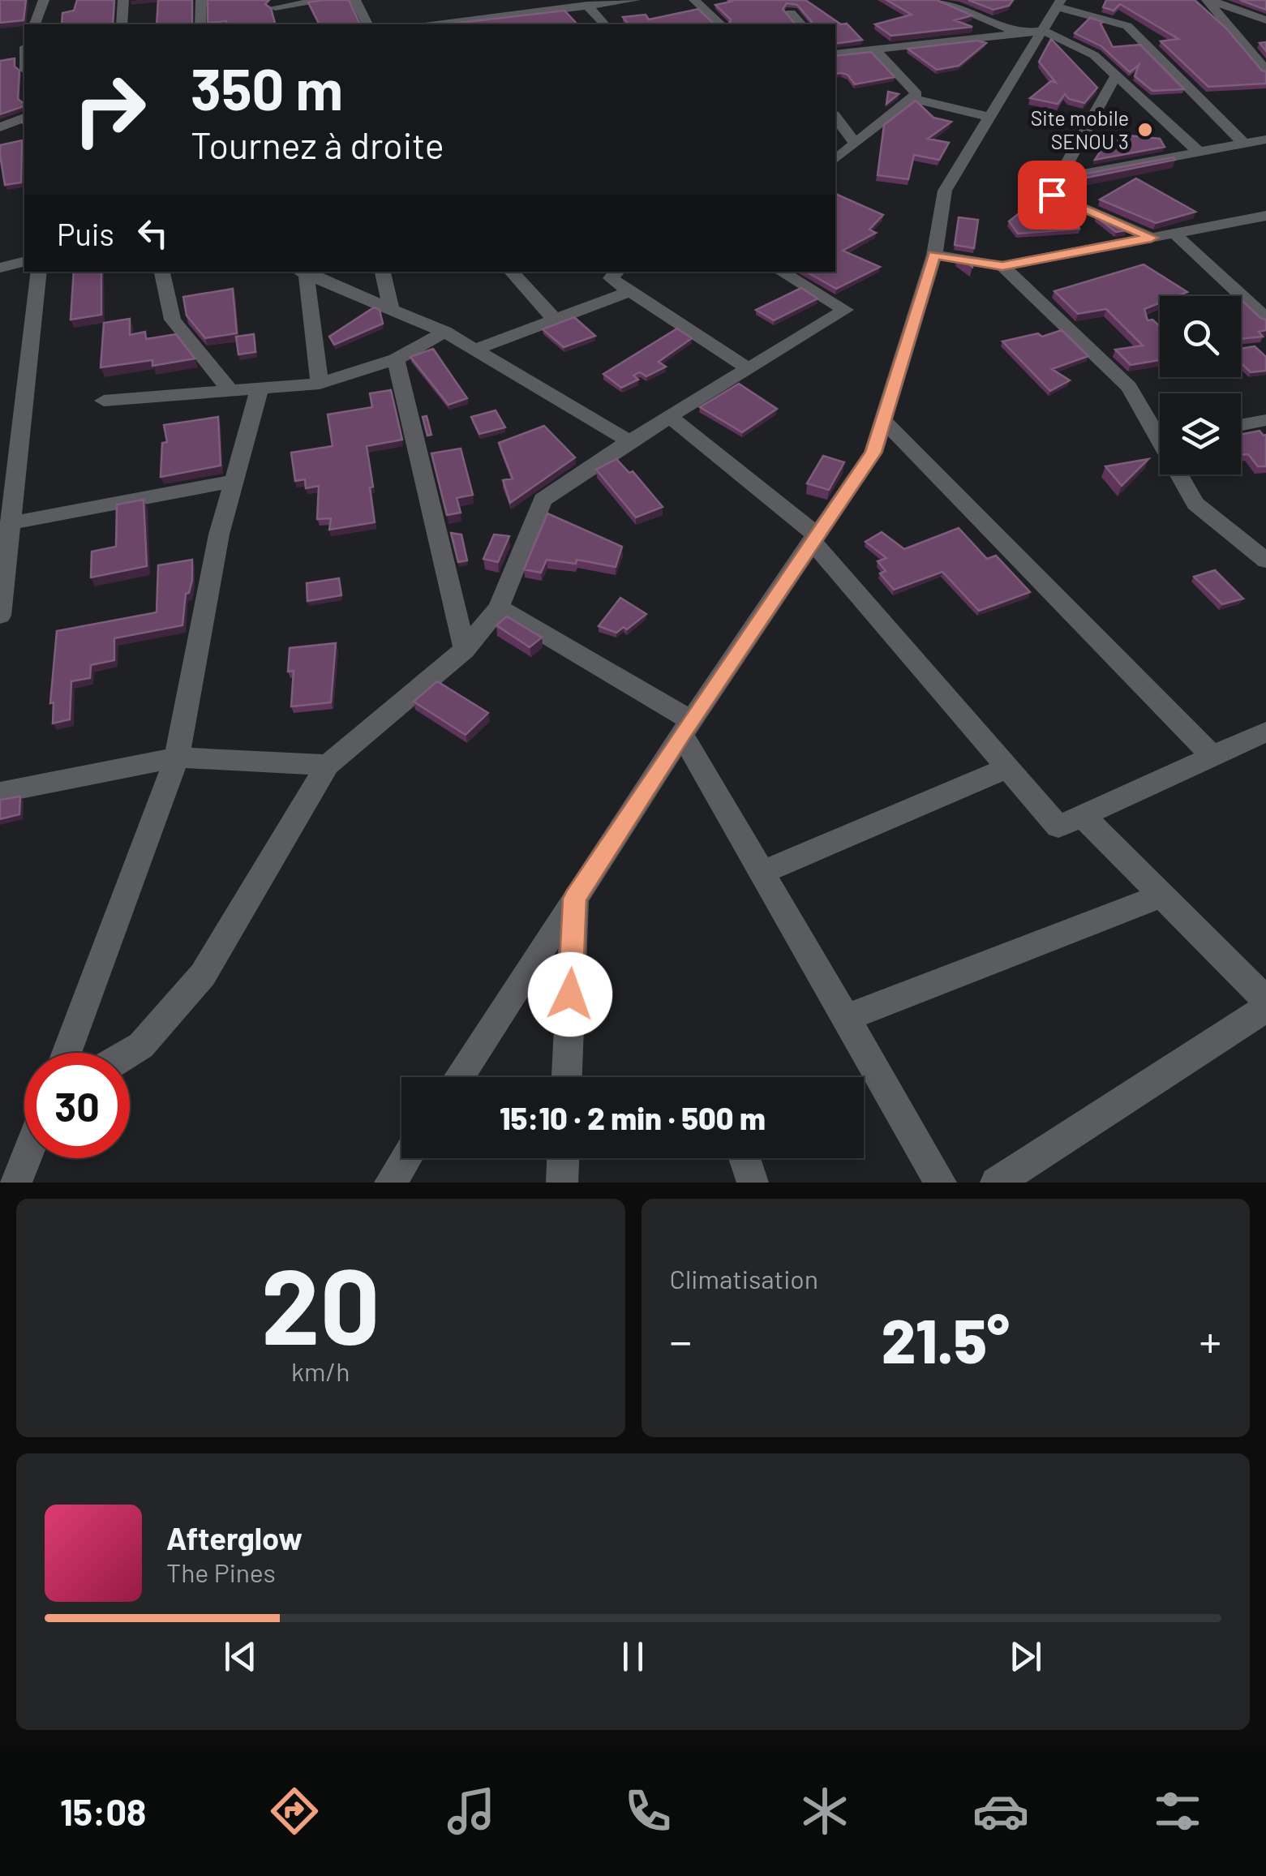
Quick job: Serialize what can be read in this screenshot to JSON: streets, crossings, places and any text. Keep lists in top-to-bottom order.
{
  "places": ["Site mobile SENOU 3"],
  "page": {
    "turn": ["350 m", "Tournez à droite"],
    "then": "Puis",
    "limit": "30",
    "trip": "15:10 · 2 min · 500 m",
    "tile": [
      ["20", "km/h"],
      "Climatisation"
    ],
    "heat": ["−", "21.5°", "+"],
    "song": ["Afterglow", "The Pines"],
    "tabs": "15:08"
  }
}
